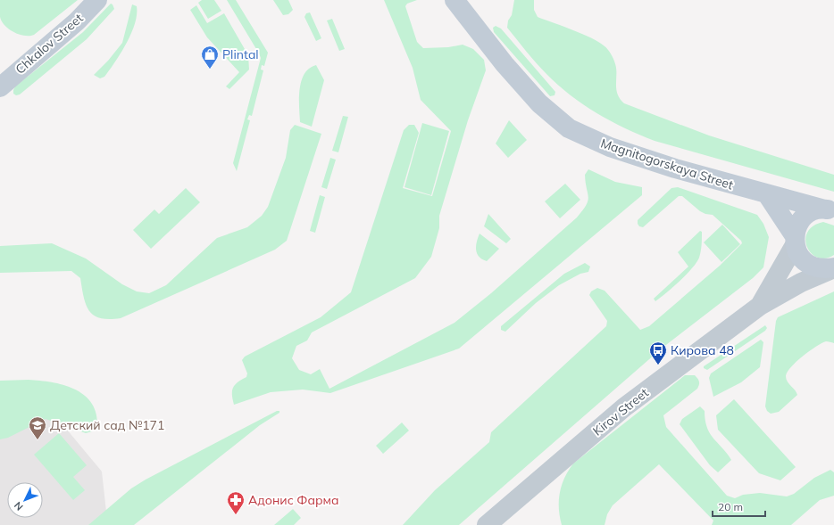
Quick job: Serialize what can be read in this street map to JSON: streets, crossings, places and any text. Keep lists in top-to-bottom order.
{
  "streets": {
    "main road": ["Chkalov Street", "Magnitogorskaya Street"],
    "street": ["Kirov Street"]
  },
  "places": {
    "shop": ["Plintal"],
    "bus stop": ["Кирова 48"],
    "school or university": ["Детский сад №171"],
    "pharmacy": ["Адонис Фарма"]
  },
  "scale_bar": "20 m",
  "north": "bottom left"
}
